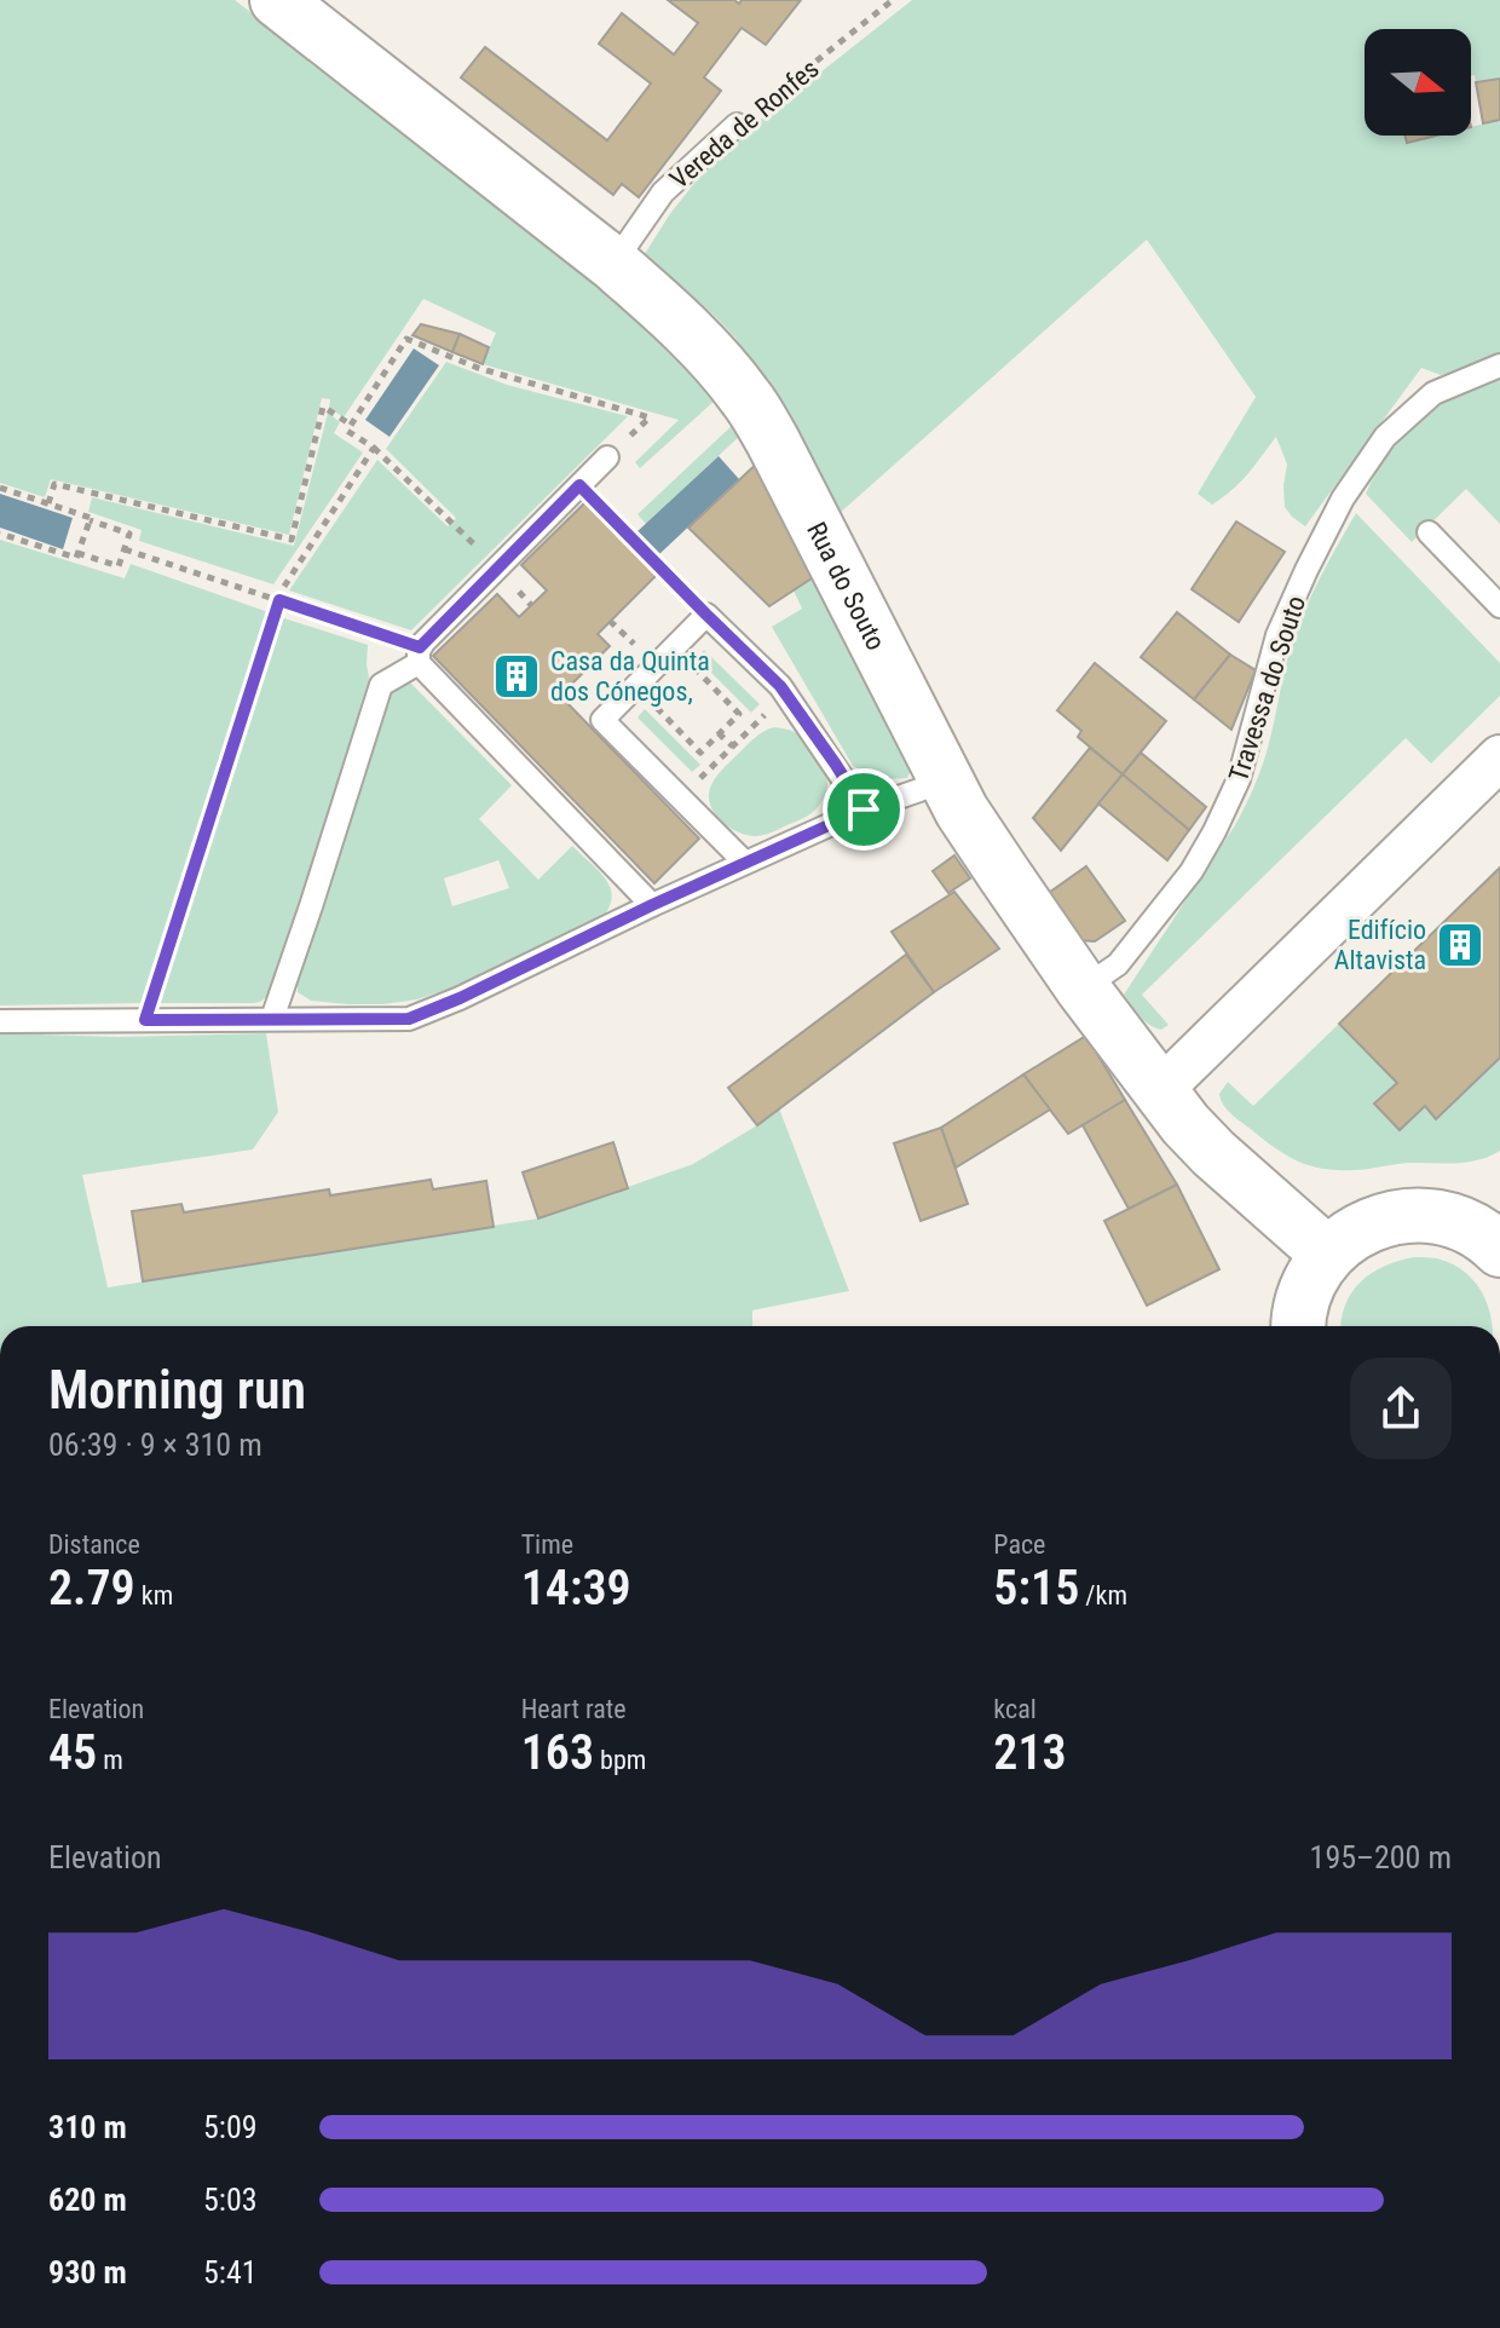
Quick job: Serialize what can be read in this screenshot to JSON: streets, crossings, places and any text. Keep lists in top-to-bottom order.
{
  "streets": {
    "street": ["Rua do Souto"],
    "lane": ["Vereda de Ronfes", "Travessa do Souto"]
  },
  "crossings": [
    ["Vereda de Ronfes", "Rua do Souto"],
    ["Rua do Souto", "Travessa do Souto"]
  ],
  "places": {
    "building": ["Casa da Quinta dos Cónegos,", "Edifício Altavista"]
  },
  "north": "right",
  "page": {
    "heading": ["Morning run", "06:39 · 9 × 310 m"],
    "stats": [
      ["Distance", "2.79 km"],
      ["Time", "14:39"],
      ["Pace", "5:15 /km"],
      ["Elevation", "45 m"],
      ["Heart rate", "163 bpm"],
      ["kcal", "213"]
    ],
    "chart": ["Elevation", "195–200 m"],
    "list": [
      {
        "name": "310 m",
        "note": "5:09"
      },
      {
        "name": "620 m",
        "note": "5:03"
      },
      {
        "name": "930 m",
        "note": "5:41"
      }
    ]
  }
}
